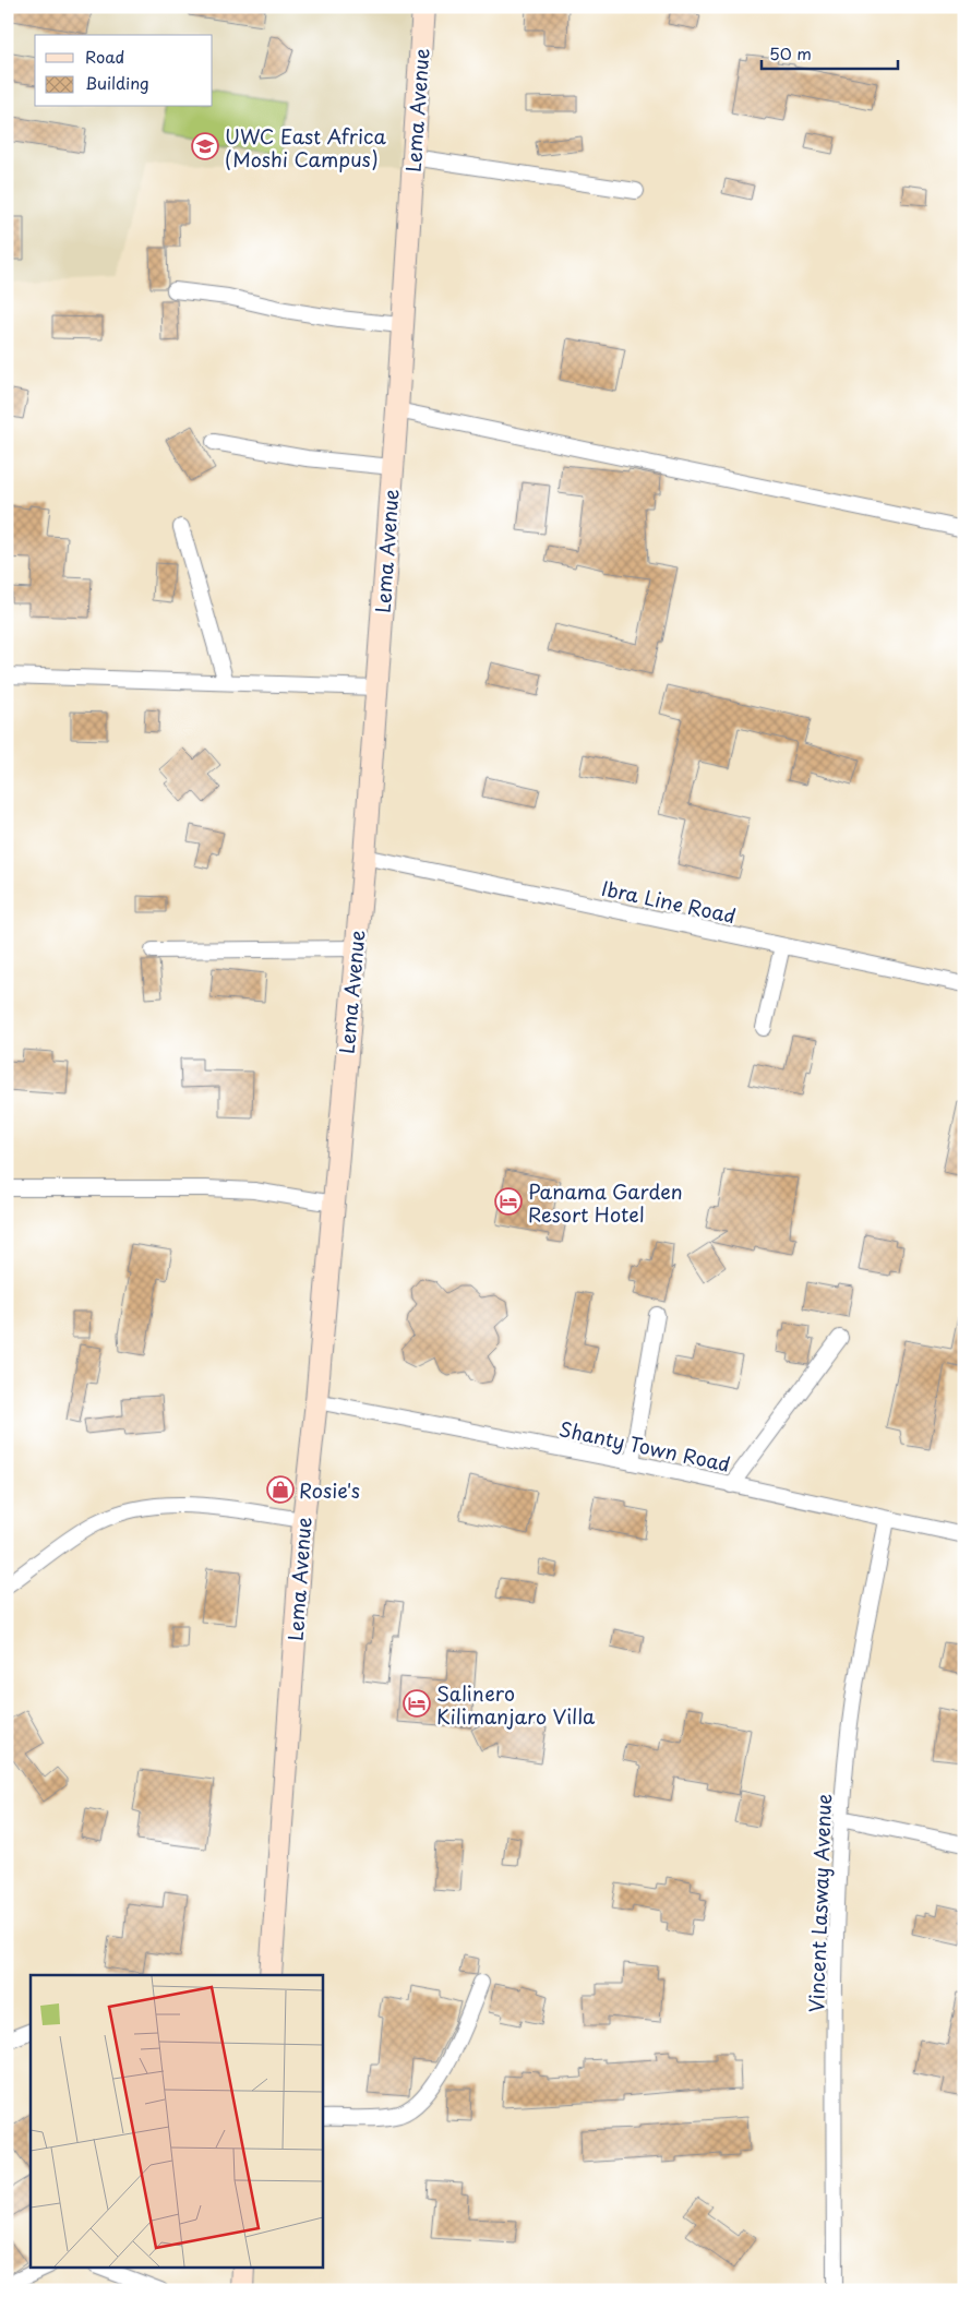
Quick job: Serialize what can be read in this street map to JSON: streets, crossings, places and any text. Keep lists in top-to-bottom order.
{
  "streets": {
    "main road": ["Lema Avenue"],
    "street": ["Ibra Line Road", "Shanty Town Road", "Vincent Lasway Avenue"]
  },
  "crossings": [
    ["Lema Avenue", "Ibra Line Road"],
    ["Lema Avenue", "Shanty Town Road"],
    ["Shanty Town Road", "Vincent Lasway Avenue"]
  ],
  "places": {
    "school or university": ["UWC East Africa (Moshi Campus)"],
    "hotel": ["Panama Garden Resort Hotel", "Salinero Kilimanjaro Villa"],
    "shop": ["Rosie's"]
  },
  "legend": ["Road", "Building"],
  "scale_bar": "50 m"
}
